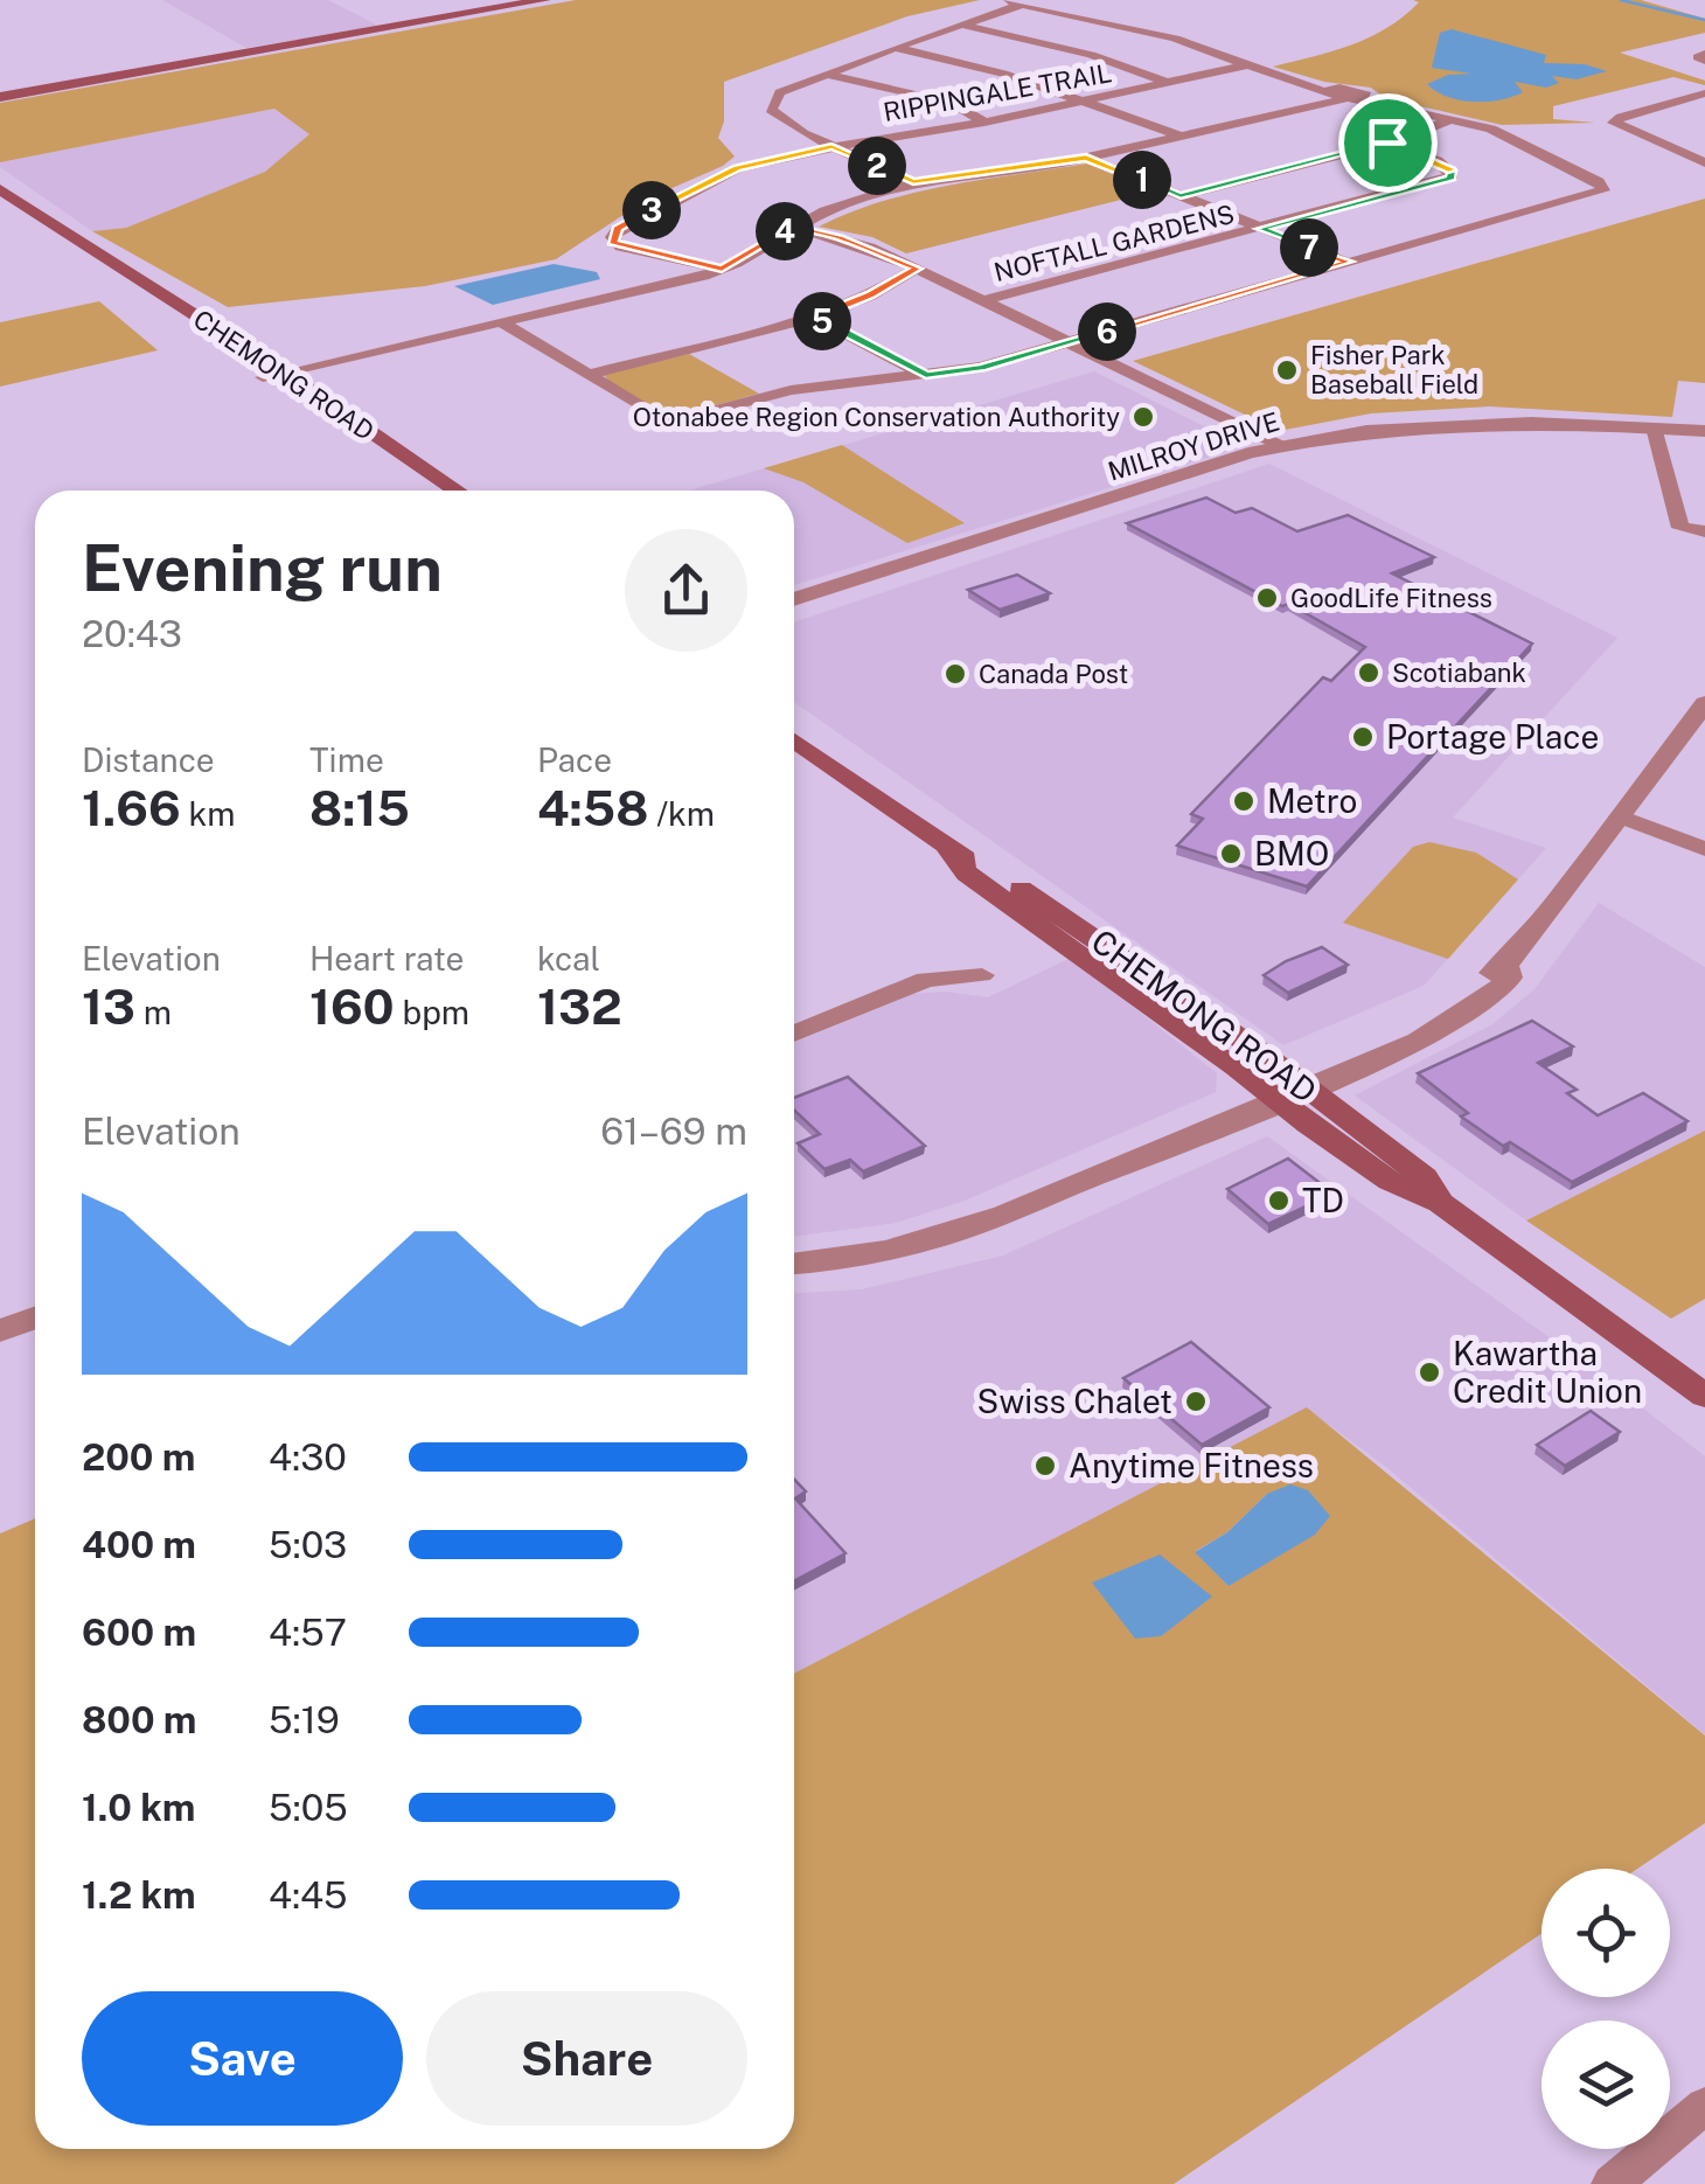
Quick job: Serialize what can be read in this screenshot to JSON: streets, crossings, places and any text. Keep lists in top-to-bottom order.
{
  "streets": {
    "main road": ["CHEMONG ROAD"],
    "street": ["RIPPINGALE TRAIL", "NOFTALL GARDENS", "MILROY DRIVE"]
  },
  "places": [
    "Fisher Park Baseball Field",
    "Otonabee Region Conservation Authority",
    "GoodLife Fitness",
    "Scotiabank",
    "Canada Post",
    "Portage Place",
    "Metro",
    "BMO",
    "TD",
    "Kawartha Credit Union",
    "Swiss Chalet",
    "Anytime Fitness"
  ],
  "page": {
    "pins": [
      "2",
      "1",
      "3",
      "4",
      "7",
      "5",
      "6"
    ],
    "heading": ["Evening run", "20:43"],
    "stats": [
      ["Distance", "1.66 km"],
      ["Time", "8:15"],
      ["Pace", "4:58 /km"],
      ["Elevation", "13 m"],
      ["Heart rate", "160 bpm"],
      ["kcal", "132"]
    ],
    "chart": ["Elevation", "61–69 m"],
    "list": [
      {
        "name": "200 m",
        "note": "4:30"
      },
      {
        "name": "400 m",
        "note": "5:03"
      },
      {
        "name": "600 m",
        "note": "4:57"
      },
      {
        "name": "800 m",
        "note": "5:19"
      },
      {
        "name": "1.0 km",
        "note": "5:05"
      },
      {
        "name": "1.2 km",
        "note": "4:45"
      }
    ],
    "buttons": ["Save", "Share"]
  }
}
